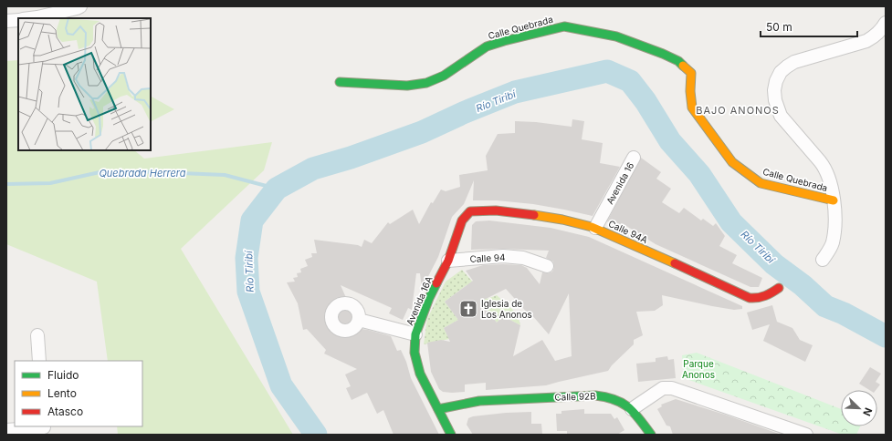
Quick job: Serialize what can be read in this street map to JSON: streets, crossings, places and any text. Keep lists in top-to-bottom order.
{
  "streets": {
    "street": [
      "Calle Quebrada",
      "Avenida 16",
      "Calle 94A",
      "Calle 94",
      "Avenida 16A",
      "Calle 92B"
    ]
  },
  "crossings": [
    ["Avenida 16", "Calle 94A"],
    ["Calle 94A", "Avenida 16A"],
    ["Calle 94", "Avenida 16A"],
    ["Avenida 16A", "Calle 92B"]
  ],
  "districts": ["BAJO ANONOS"],
  "water": ["Río Tiribí", "Quebrada Herrera"],
  "parks": ["Parque Anonos"],
  "places": {
    "church": ["Iglesia de Los Anonos"]
  },
  "legend": ["Fluido", "Lento", "Atasco"],
  "scale_bar": "50 m",
  "north": "bottom right"
}
